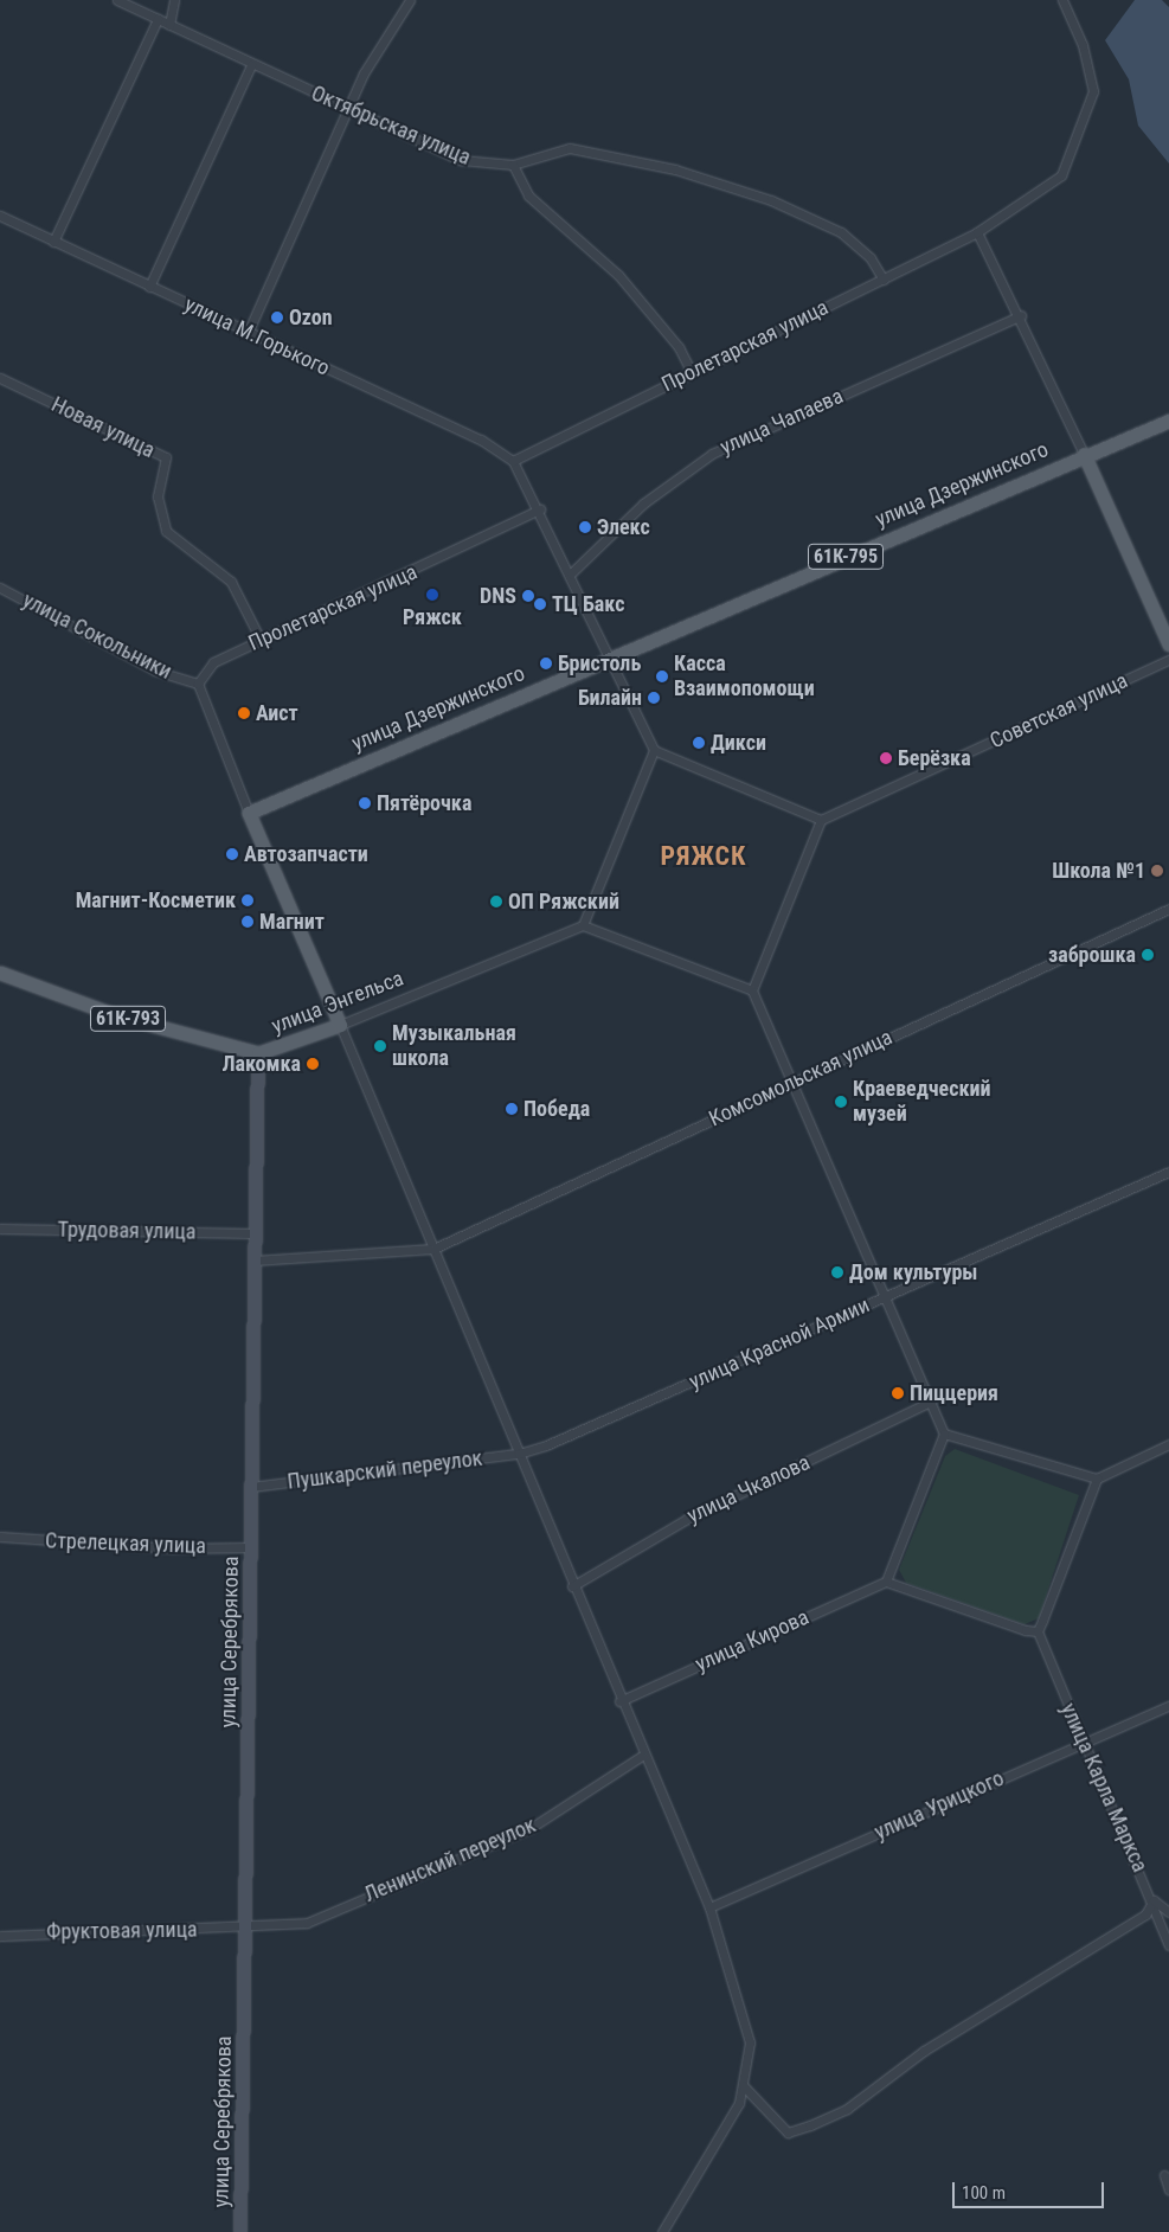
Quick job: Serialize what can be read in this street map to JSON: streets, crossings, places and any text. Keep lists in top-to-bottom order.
{
  "streets": {
    "main road": [
      "улица Дзержинского",
      "61К-795",
      "улица Энгельса",
      "61К-793",
      "улица Серебрякова"
    ],
    "street": [
      "Октябрьская улица",
      "улица М.Горького",
      "Пролетарская улица",
      "улица Чапаева",
      "Новая улица",
      "улица Сокольники",
      "Советская улица",
      "Комсомольская улица",
      "Трудовая улица",
      "улица Красной Армии",
      "Пушкарский переулок",
      "улица Чкалова",
      "Стрелецкая улица",
      "улица Кирова",
      "улица Карла Маркса",
      "улица Урицкого",
      "Ленинский переулок",
      "Фруктовая улица"
    ]
  },
  "crossings": [
    ["улица М.Горького", "Пролетарская улица"],
    ["Пролетарская улица", "Новая улица"],
    ["Пролетарская улица", "улица Сокольники"],
    ["улица Дзержинского", "улица Сокольники"],
    ["улица Энгельса", "улица Серебрякова"],
    ["Трудовая улица", "улица Серебрякова"],
    ["улица Красной Армии", "Пушкарский переулок"],
    ["Пушкарский переулок", "улица Серебрякова"],
    ["Стрелецкая улица", "улица Серебрякова"],
    ["улица Серебрякова", "Ленинский переулок"],
    ["улица Серебрякова", "Фруктовая улица"],
    ["улица Карла Маркса", "улица Урицкого"],
    ["Ленинский переулок", "Фруктовая улица"]
  ],
  "districts": ["РЯЖСК"],
  "places": [
    "Ozon",
    "Элекс",
    "Ряжск",
    "DNS",
    "ТЦ Бакс",
    "Бристоль",
    "Касса Взаимопомощи",
    "Билайн",
    "Аист",
    "Дикси",
    "Берёзка",
    "Пятёрочка",
    "Автозапчасти",
    "Школа №1",
    "Магнит-Косметик",
    "ОП Ряжский",
    "Магнит",
    "заброшка",
    "Музыкальная школа",
    "Лакомка",
    "Краеведческий музей",
    "Победа",
    "Дом культуры",
    "Пиццерия"
  ],
  "scale_bar": "100 m"
}
